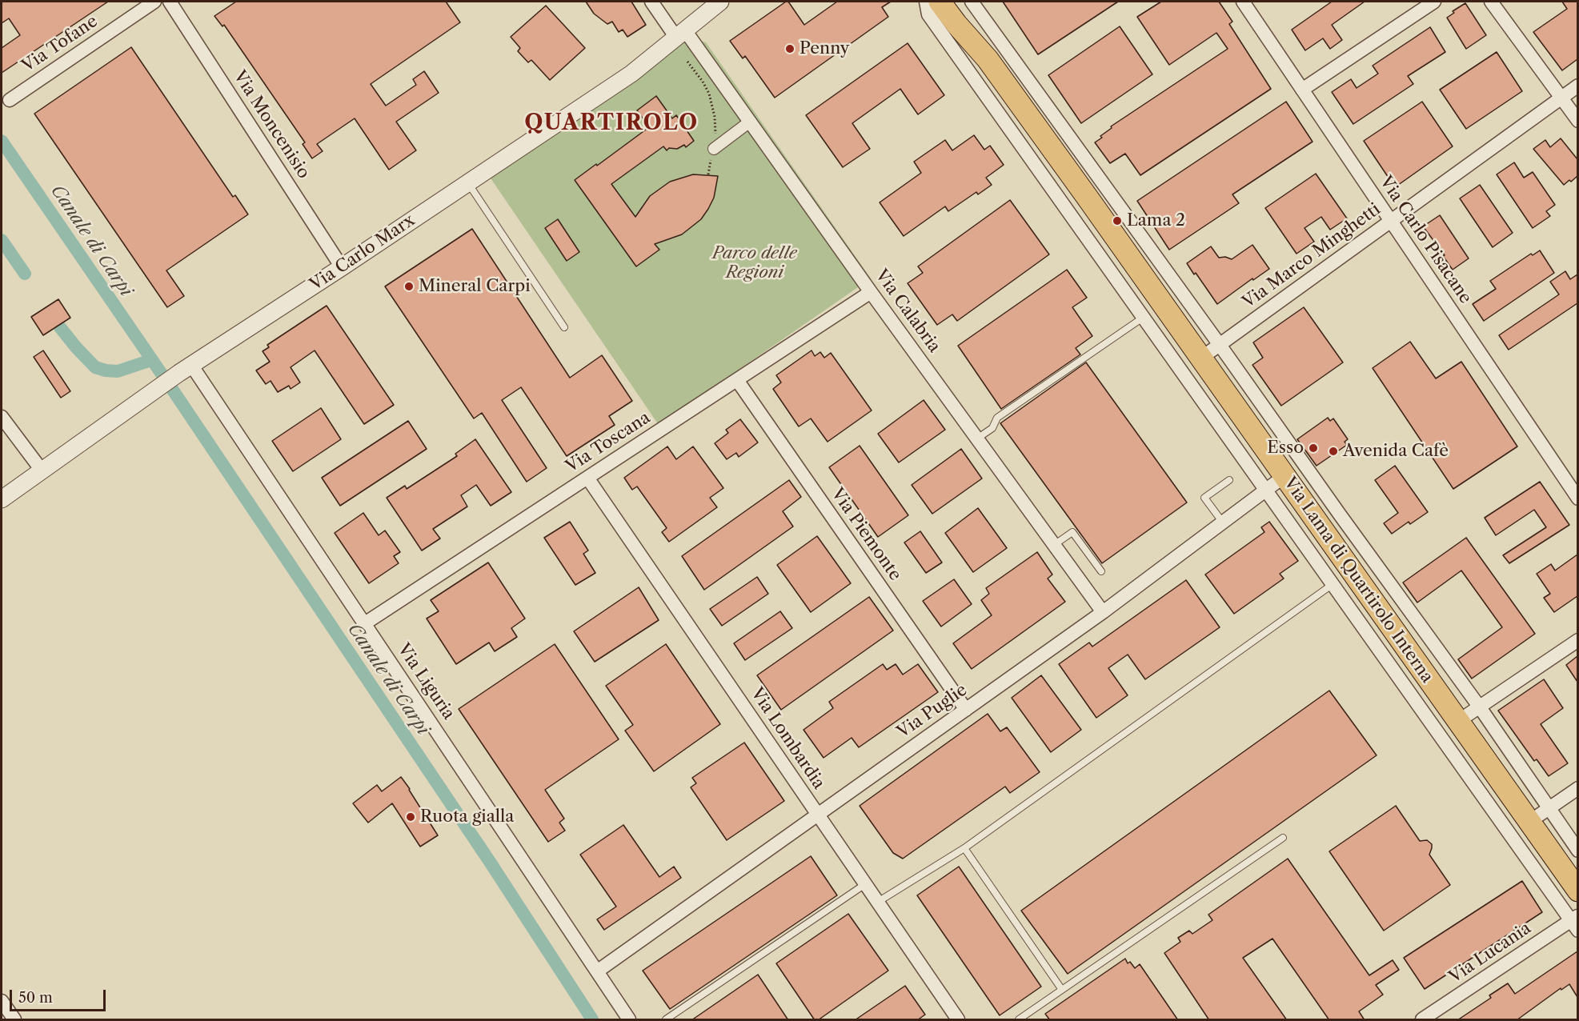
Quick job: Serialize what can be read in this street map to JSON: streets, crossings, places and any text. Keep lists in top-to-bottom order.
{
  "streets": {
    "main road": ["Via Lama di Quartirolo Interna"],
    "street": [
      "Via Tofane",
      "Via Moncenisio",
      "Via Carlo Pisacane",
      "Via Carlo Marx",
      "Via Marco Minghetti",
      "Via Calabria",
      "Via Toscana",
      "Via Piemonte",
      "Via Liguria",
      "Via Puglie",
      "Via Lombardia",
      "Via Lucania"
    ]
  },
  "crossings": [
    ["Via Moncenisio", "Via Carlo Marx"],
    ["Via Carlo Pisacane", "Via Marco Minghetti"],
    ["Via Carlo Marx", "Via Calabria"],
    ["Via Carlo Marx", "Via Liguria"],
    ["Via Marco Minghetti", "Via Lama di Quartirolo Interna"],
    ["Via Calabria", "Via Toscana"],
    ["Via Calabria", "Via Puglie"],
    ["Via Toscana", "Via Piemonte"],
    ["Via Toscana", "Via Liguria"],
    ["Via Toscana", "Via Lombardia"],
    ["Via Piemonte", "Via Puglie"],
    ["Via Lama di Quartirolo Interna", "Via Puglie"],
    ["Via Liguria", "Via Puglie"],
    ["Via Puglie", "Via Lombardia"]
  ],
  "districts": ["QUARTIROLO"],
  "water": ["Canale di Carpi"],
  "parks": ["Parco delle Regioni"],
  "places": [
    "Penny",
    "Lama 2",
    "Mineral Carpi",
    "Esso",
    "Avenida Cafè",
    "Ruota gialla"
  ],
  "scale_bar": "50 m"
}
